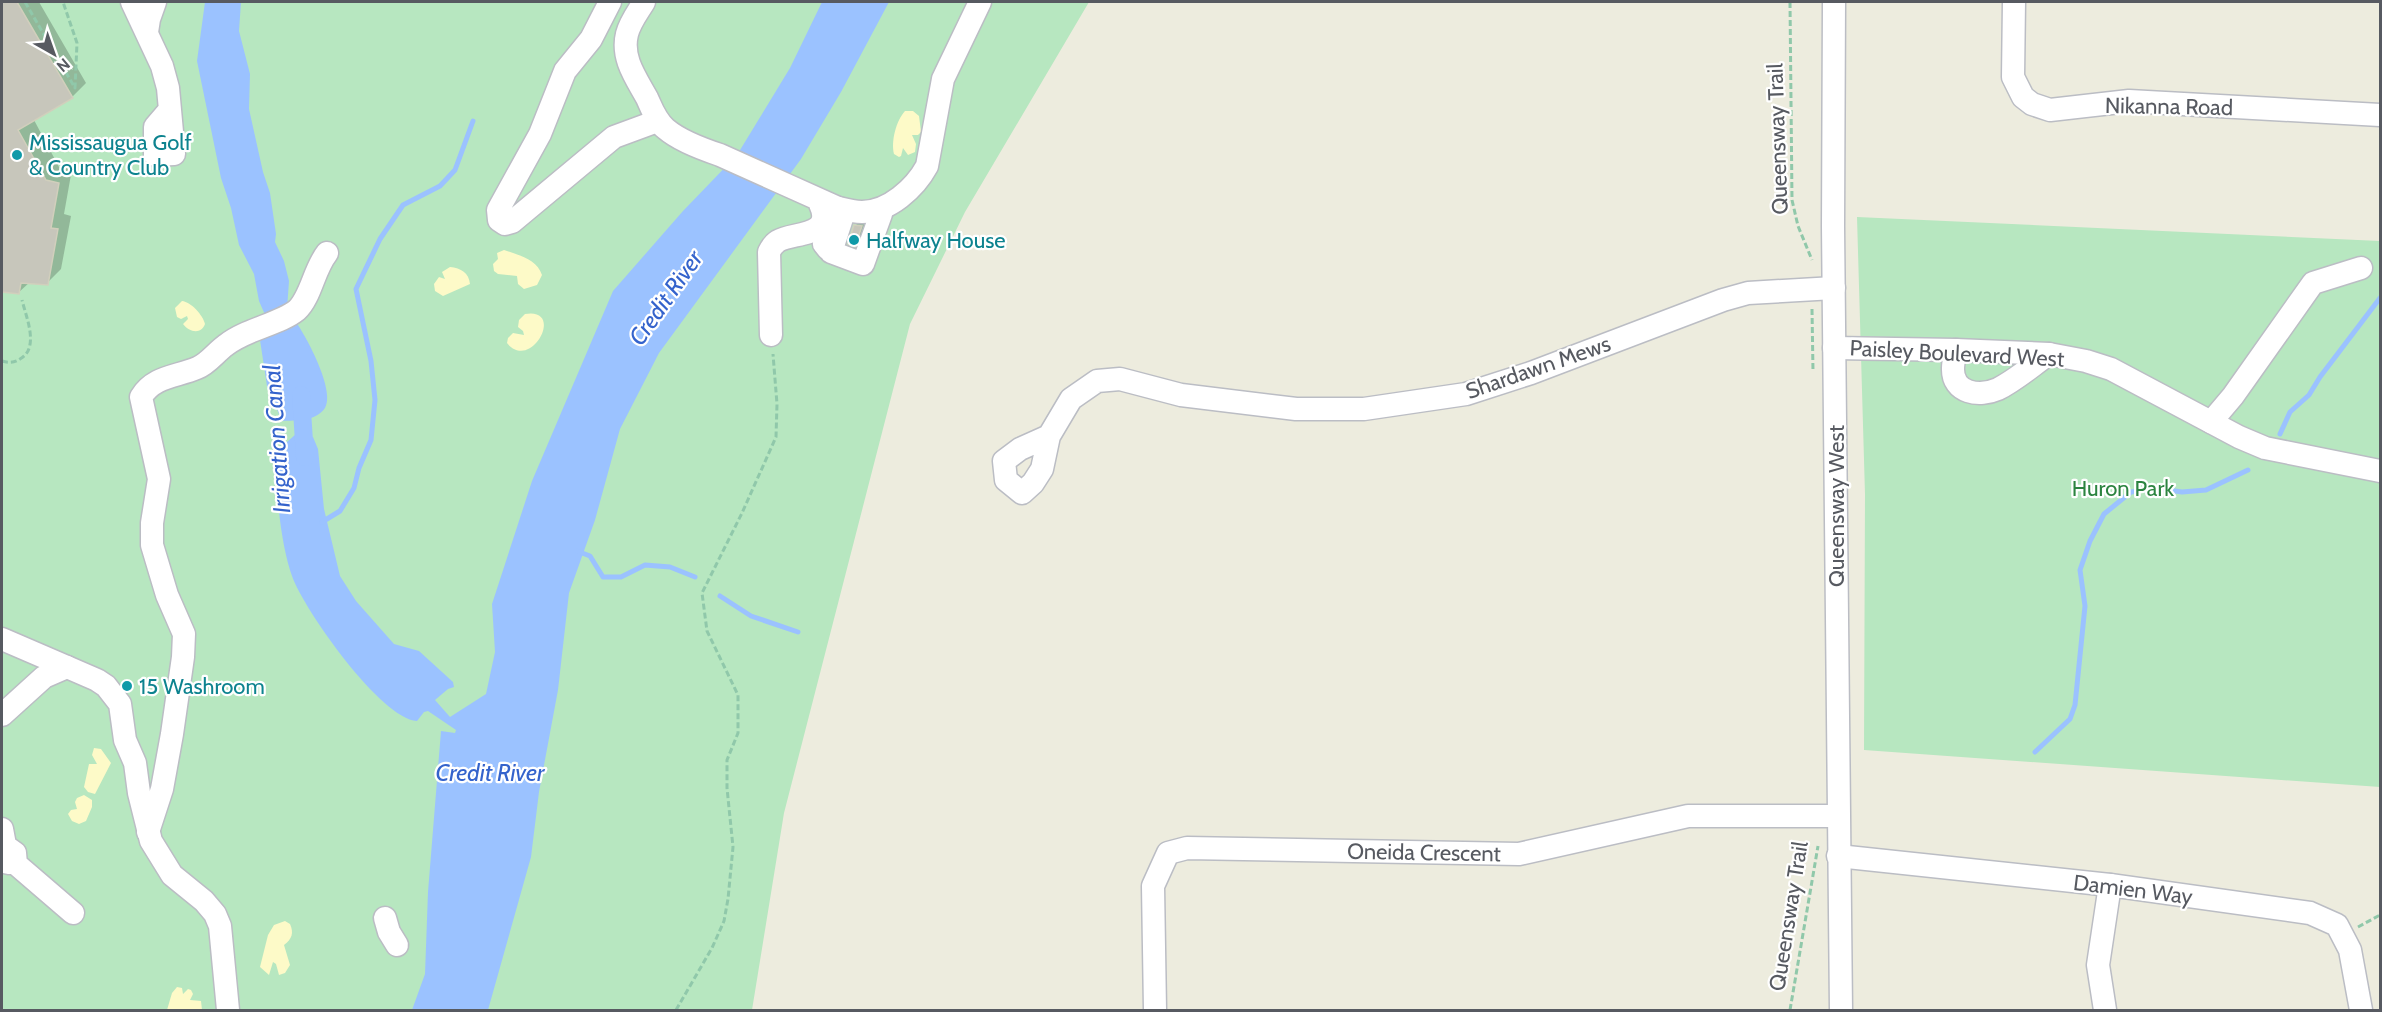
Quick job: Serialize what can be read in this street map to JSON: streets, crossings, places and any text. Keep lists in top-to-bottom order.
{
  "streets": {
    "street": [
      "Nikanna Road",
      "Paisley Boulevard West",
      "Shardawn Mews",
      "Queensway West",
      "Oneida Crescent",
      "Damien Way"
    ],
    "path": ["Queensway Trail"]
  },
  "crossings": [
    ["Paisley Boulevard West", "Queensway West"],
    ["Shardawn Mews", "Queensway West"],
    ["Queensway West", "Oneida Crescent"],
    ["Queensway West", "Damien Way"]
  ],
  "water": ["Credit River", "Irrigation Canal"],
  "parks": ["Huron Park"],
  "places": ["Mississaugua Golf & Country Club", "Halfway House", "15 Washroom"],
  "north": "bottom right"
}
